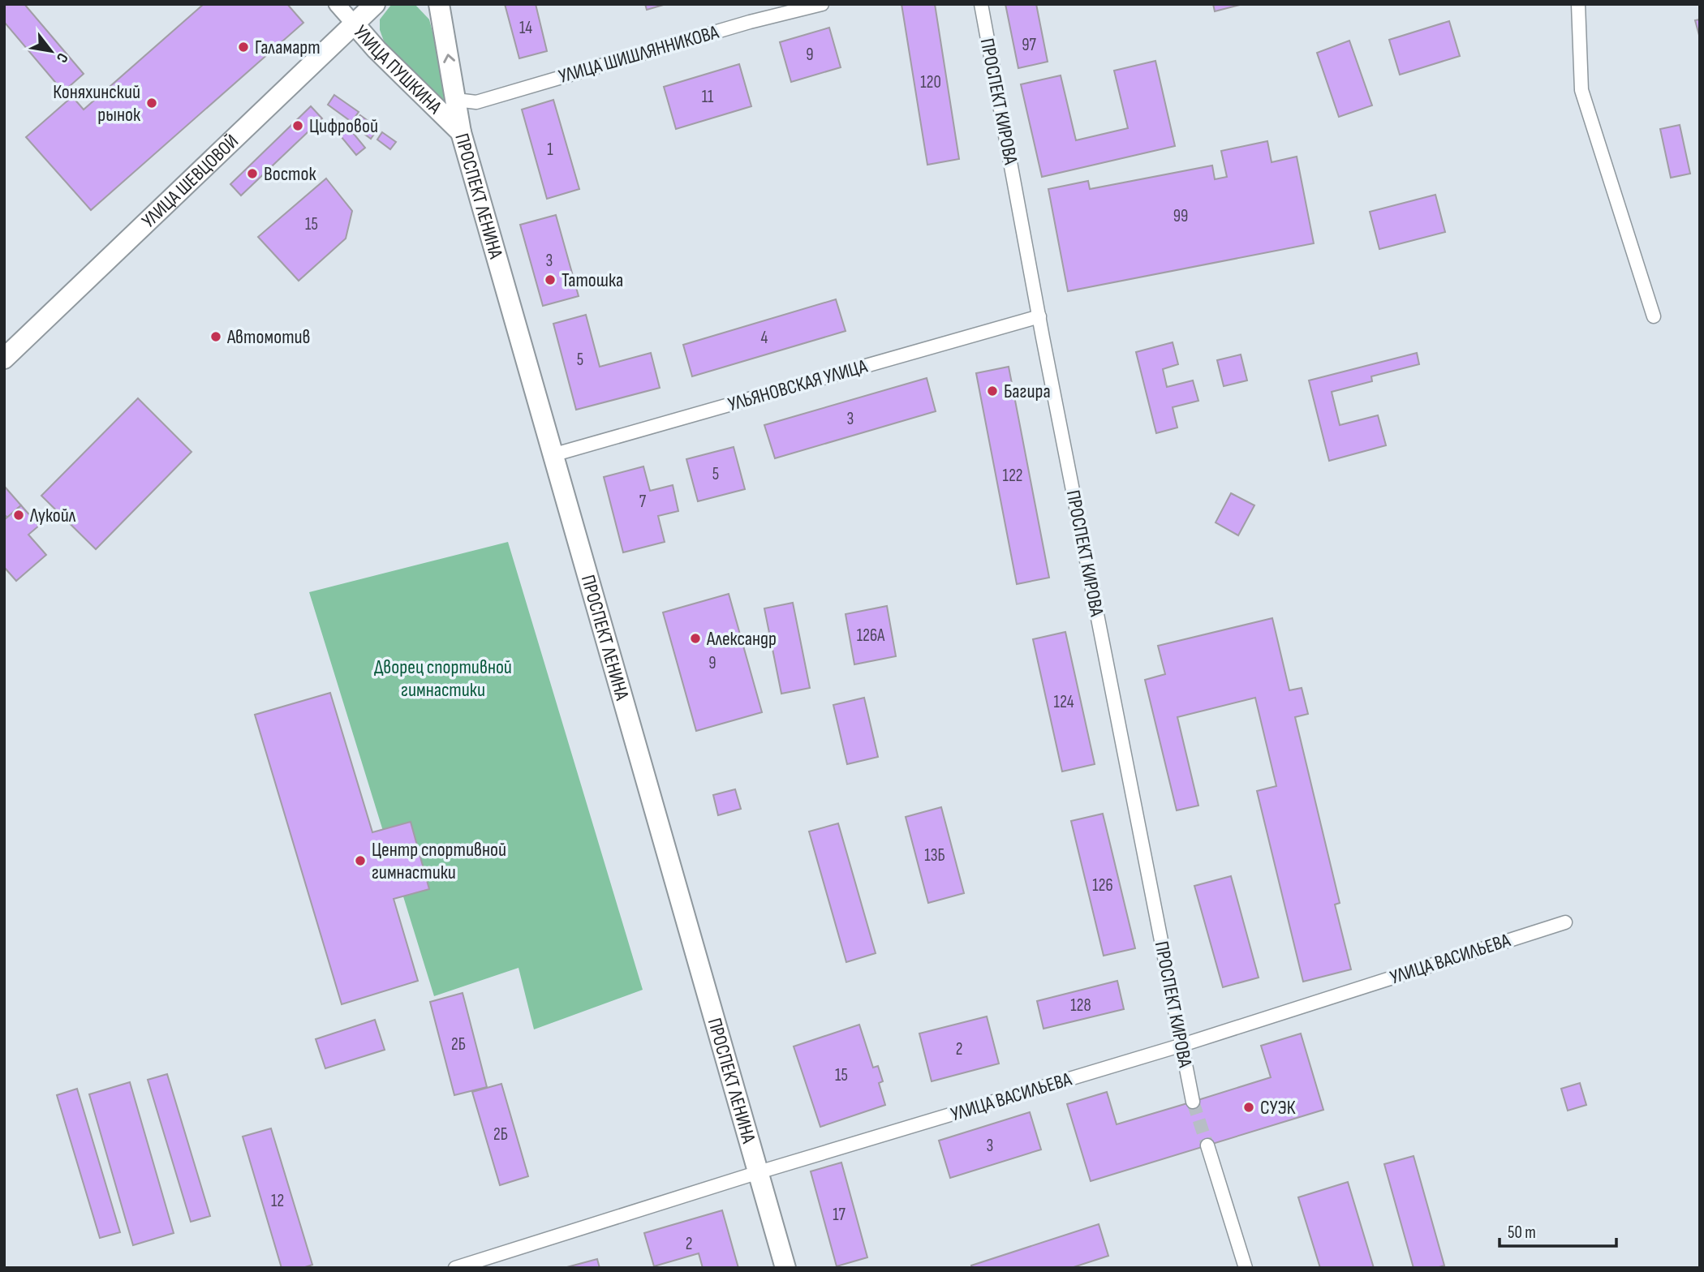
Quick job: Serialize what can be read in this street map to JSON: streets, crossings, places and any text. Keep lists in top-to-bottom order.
{
  "streets": {
    "main road": ["УЛИЦА ПУШКИНА", "УЛИЦА ШЕВЦОВОЙ", "ПРОСПЕКТ ЛЕНИНА"],
    "street": [
      "УЛИЦА ШИШЛЯННИКОВА",
      "ПРОСПЕКТ КИРОВА",
      "УЛЬЯНОВСКАЯ УЛИЦА",
      "УЛИЦА ВАСИЛЬЕВА"
    ]
  },
  "crossings": [
    ["УЛИЦА ШИШЛЯННИКОВА", "ПРОСПЕКТ ЛЕНИНА"],
    ["УЛИЦА ПУШКИНА", "УЛИЦА ШЕВЦОВОЙ"],
    ["УЛИЦА ПУШКИНА", "ПРОСПЕКТ ЛЕНИНА"],
    ["ПРОСПЕКТ КИРОВА", "УЛЬЯНОВСКАЯ УЛИЦА"],
    ["ПРОСПЕКТ КИРОВА", "УЛИЦА ВАСИЛЬЕВА"],
    ["ПРОСПЕКТ ЛЕНИНА", "УЛЬЯНОВСКАЯ УЛИЦА"],
    ["ПРОСПЕКТ ЛЕНИНА", "УЛИЦА ВАСИЛЬЕВА"]
  ],
  "parks": ["Дворец спортивной гимнастики"],
  "places": [
    "Галамарт",
    "Коняхинский рынок",
    "Цифровой",
    "Восток",
    "Татошка",
    "Автомотив",
    "Багира",
    "Лукойл",
    "Александр",
    "Центр спортивной гимнастики",
    "СУЭК"
  ],
  "house_numbers": [
    "14",
    "97",
    "9",
    "120",
    "11",
    "1",
    "99",
    "15",
    "3",
    "4",
    "5",
    "3",
    "5",
    "122",
    "7",
    "126А",
    "9",
    "124",
    "13Б",
    "126",
    "128",
    "2Б",
    "2",
    "15",
    "2Б",
    "3",
    "12",
    "17",
    "2"
  ],
  "scale_bar": "50 m",
  "north": "bottom right"
}
